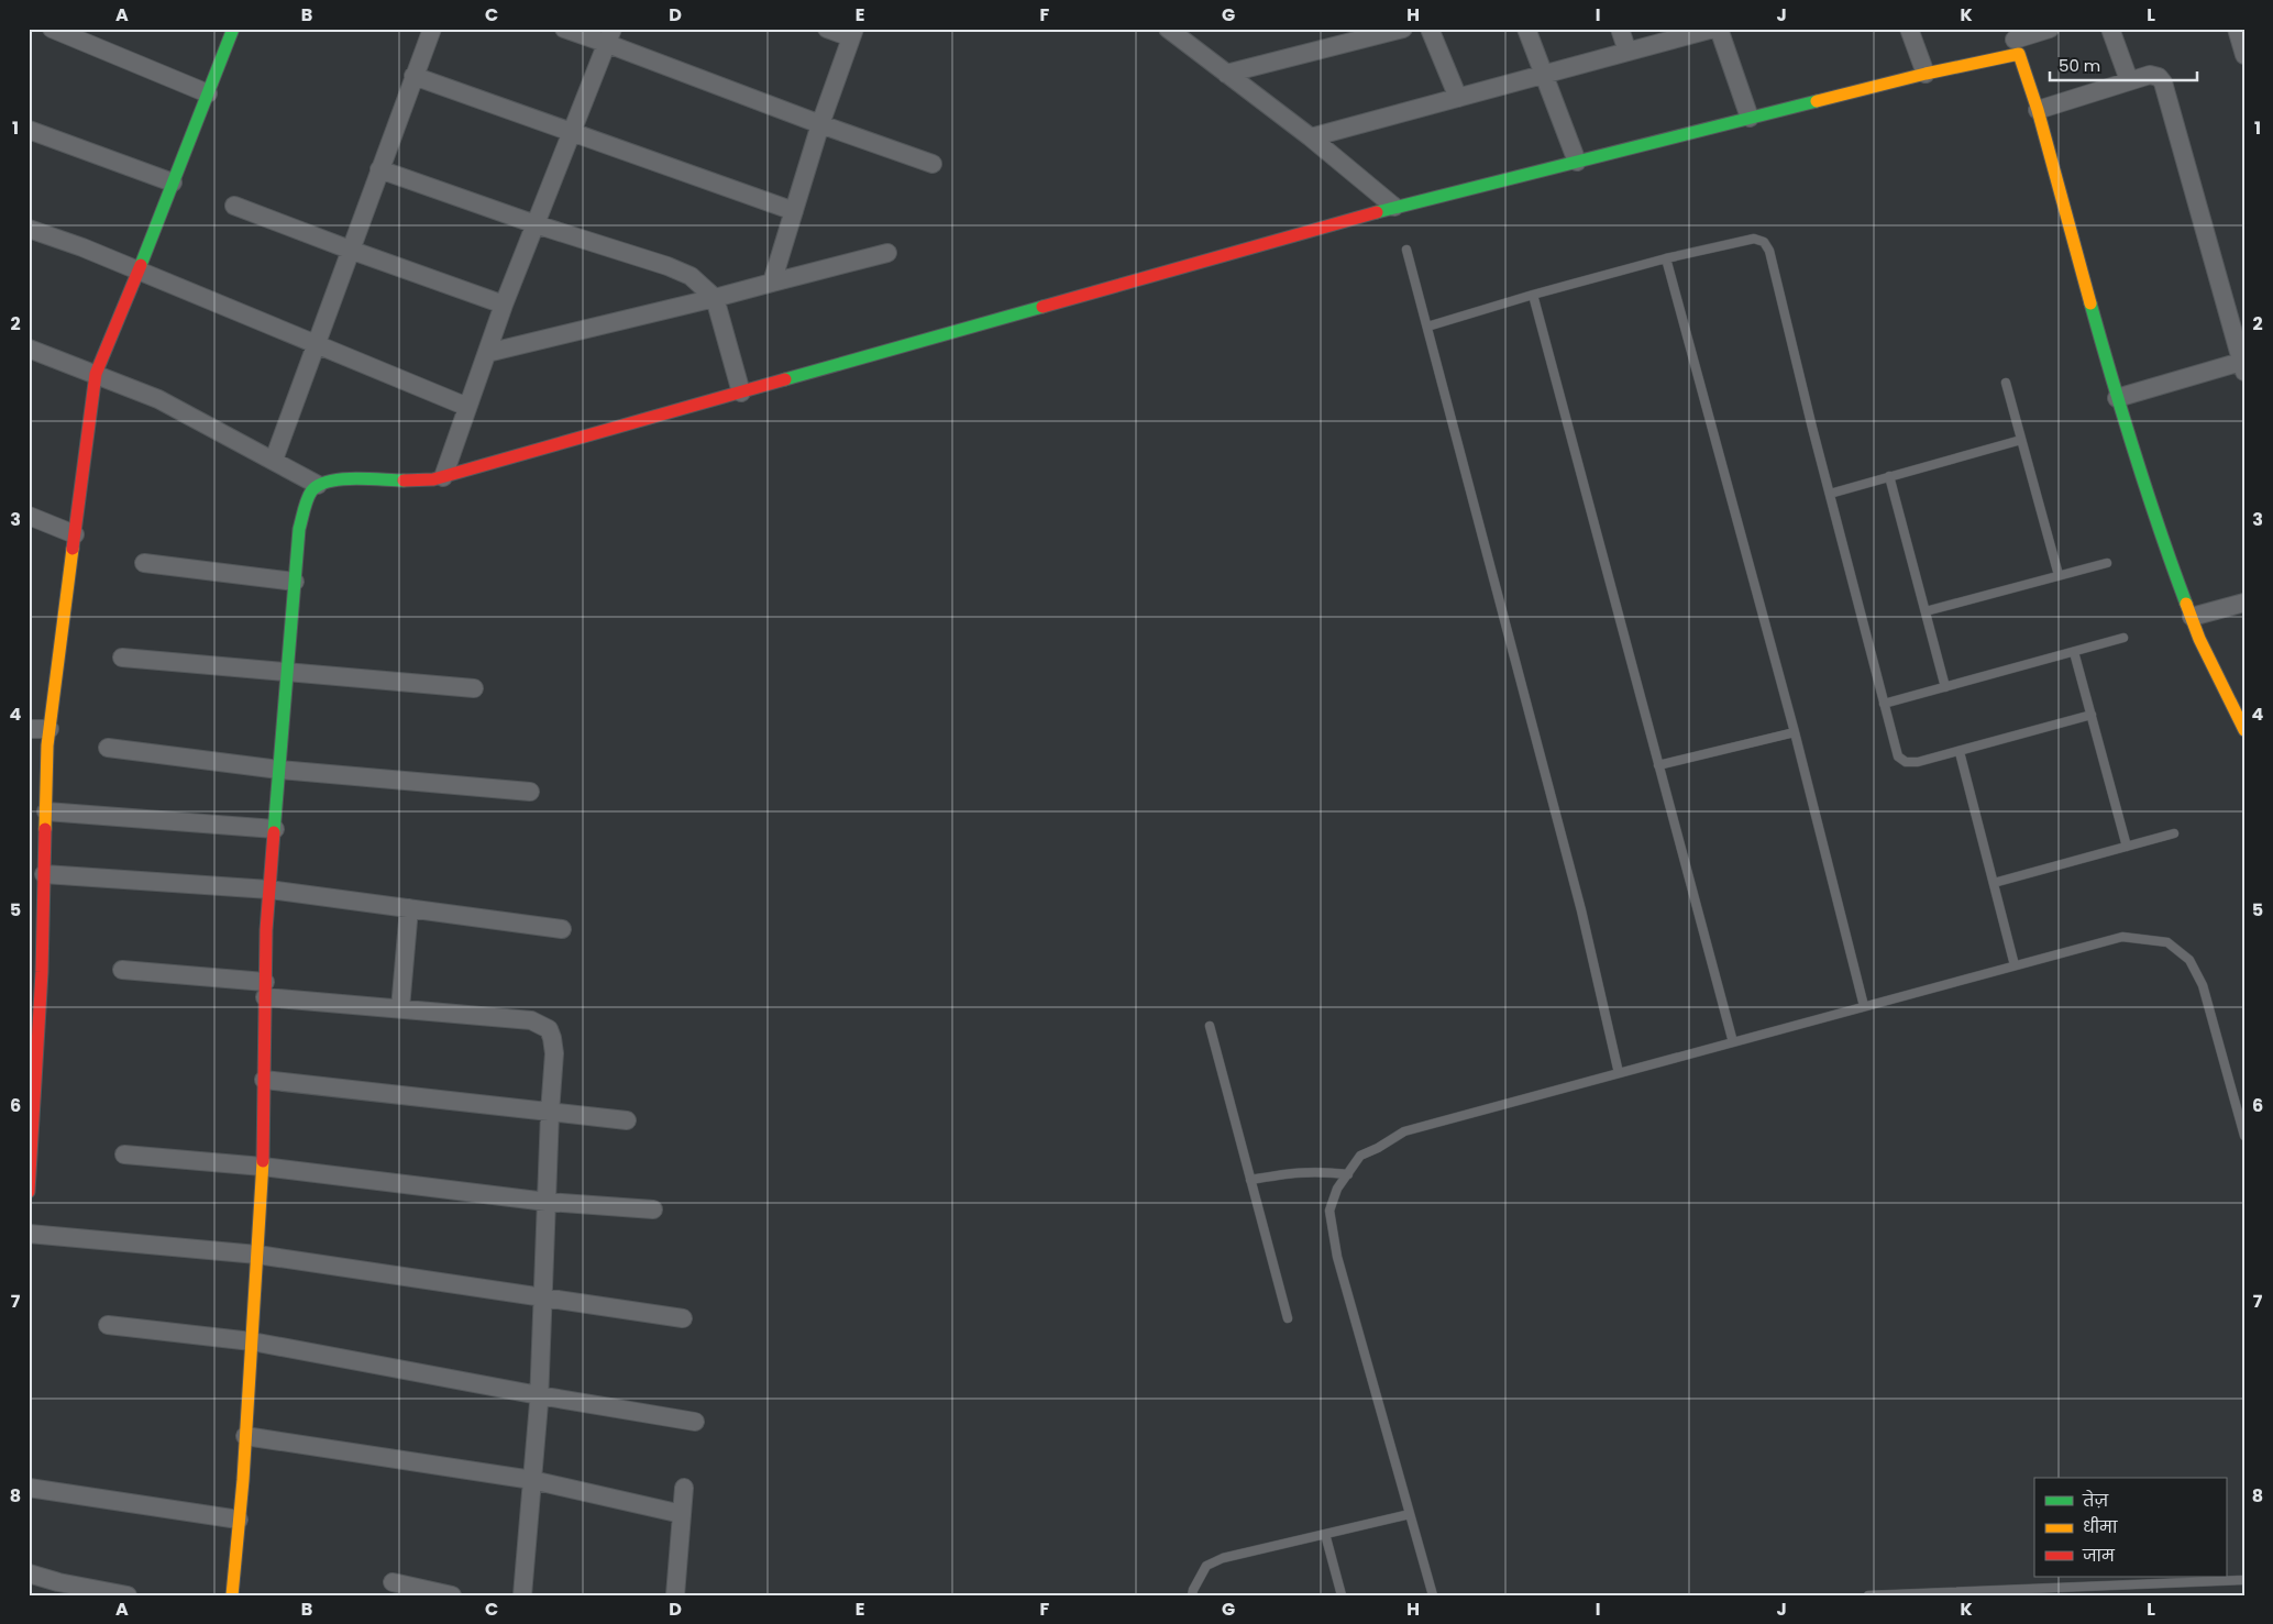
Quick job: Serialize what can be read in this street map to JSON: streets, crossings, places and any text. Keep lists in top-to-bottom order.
{
  "legend": ["तेज़", "धीमा", "जाम"],
  "scale_bar": "50 m",
  "grid": {
    "columns": [
      "A",
      "B",
      "C",
      "D",
      "E",
      "F",
      "G",
      "H",
      "I",
      "J",
      "K",
      "L"
    ],
    "rows": [
      "1",
      "2",
      "3",
      "4",
      "5",
      "6",
      "7",
      "8"
    ]
  }
}
